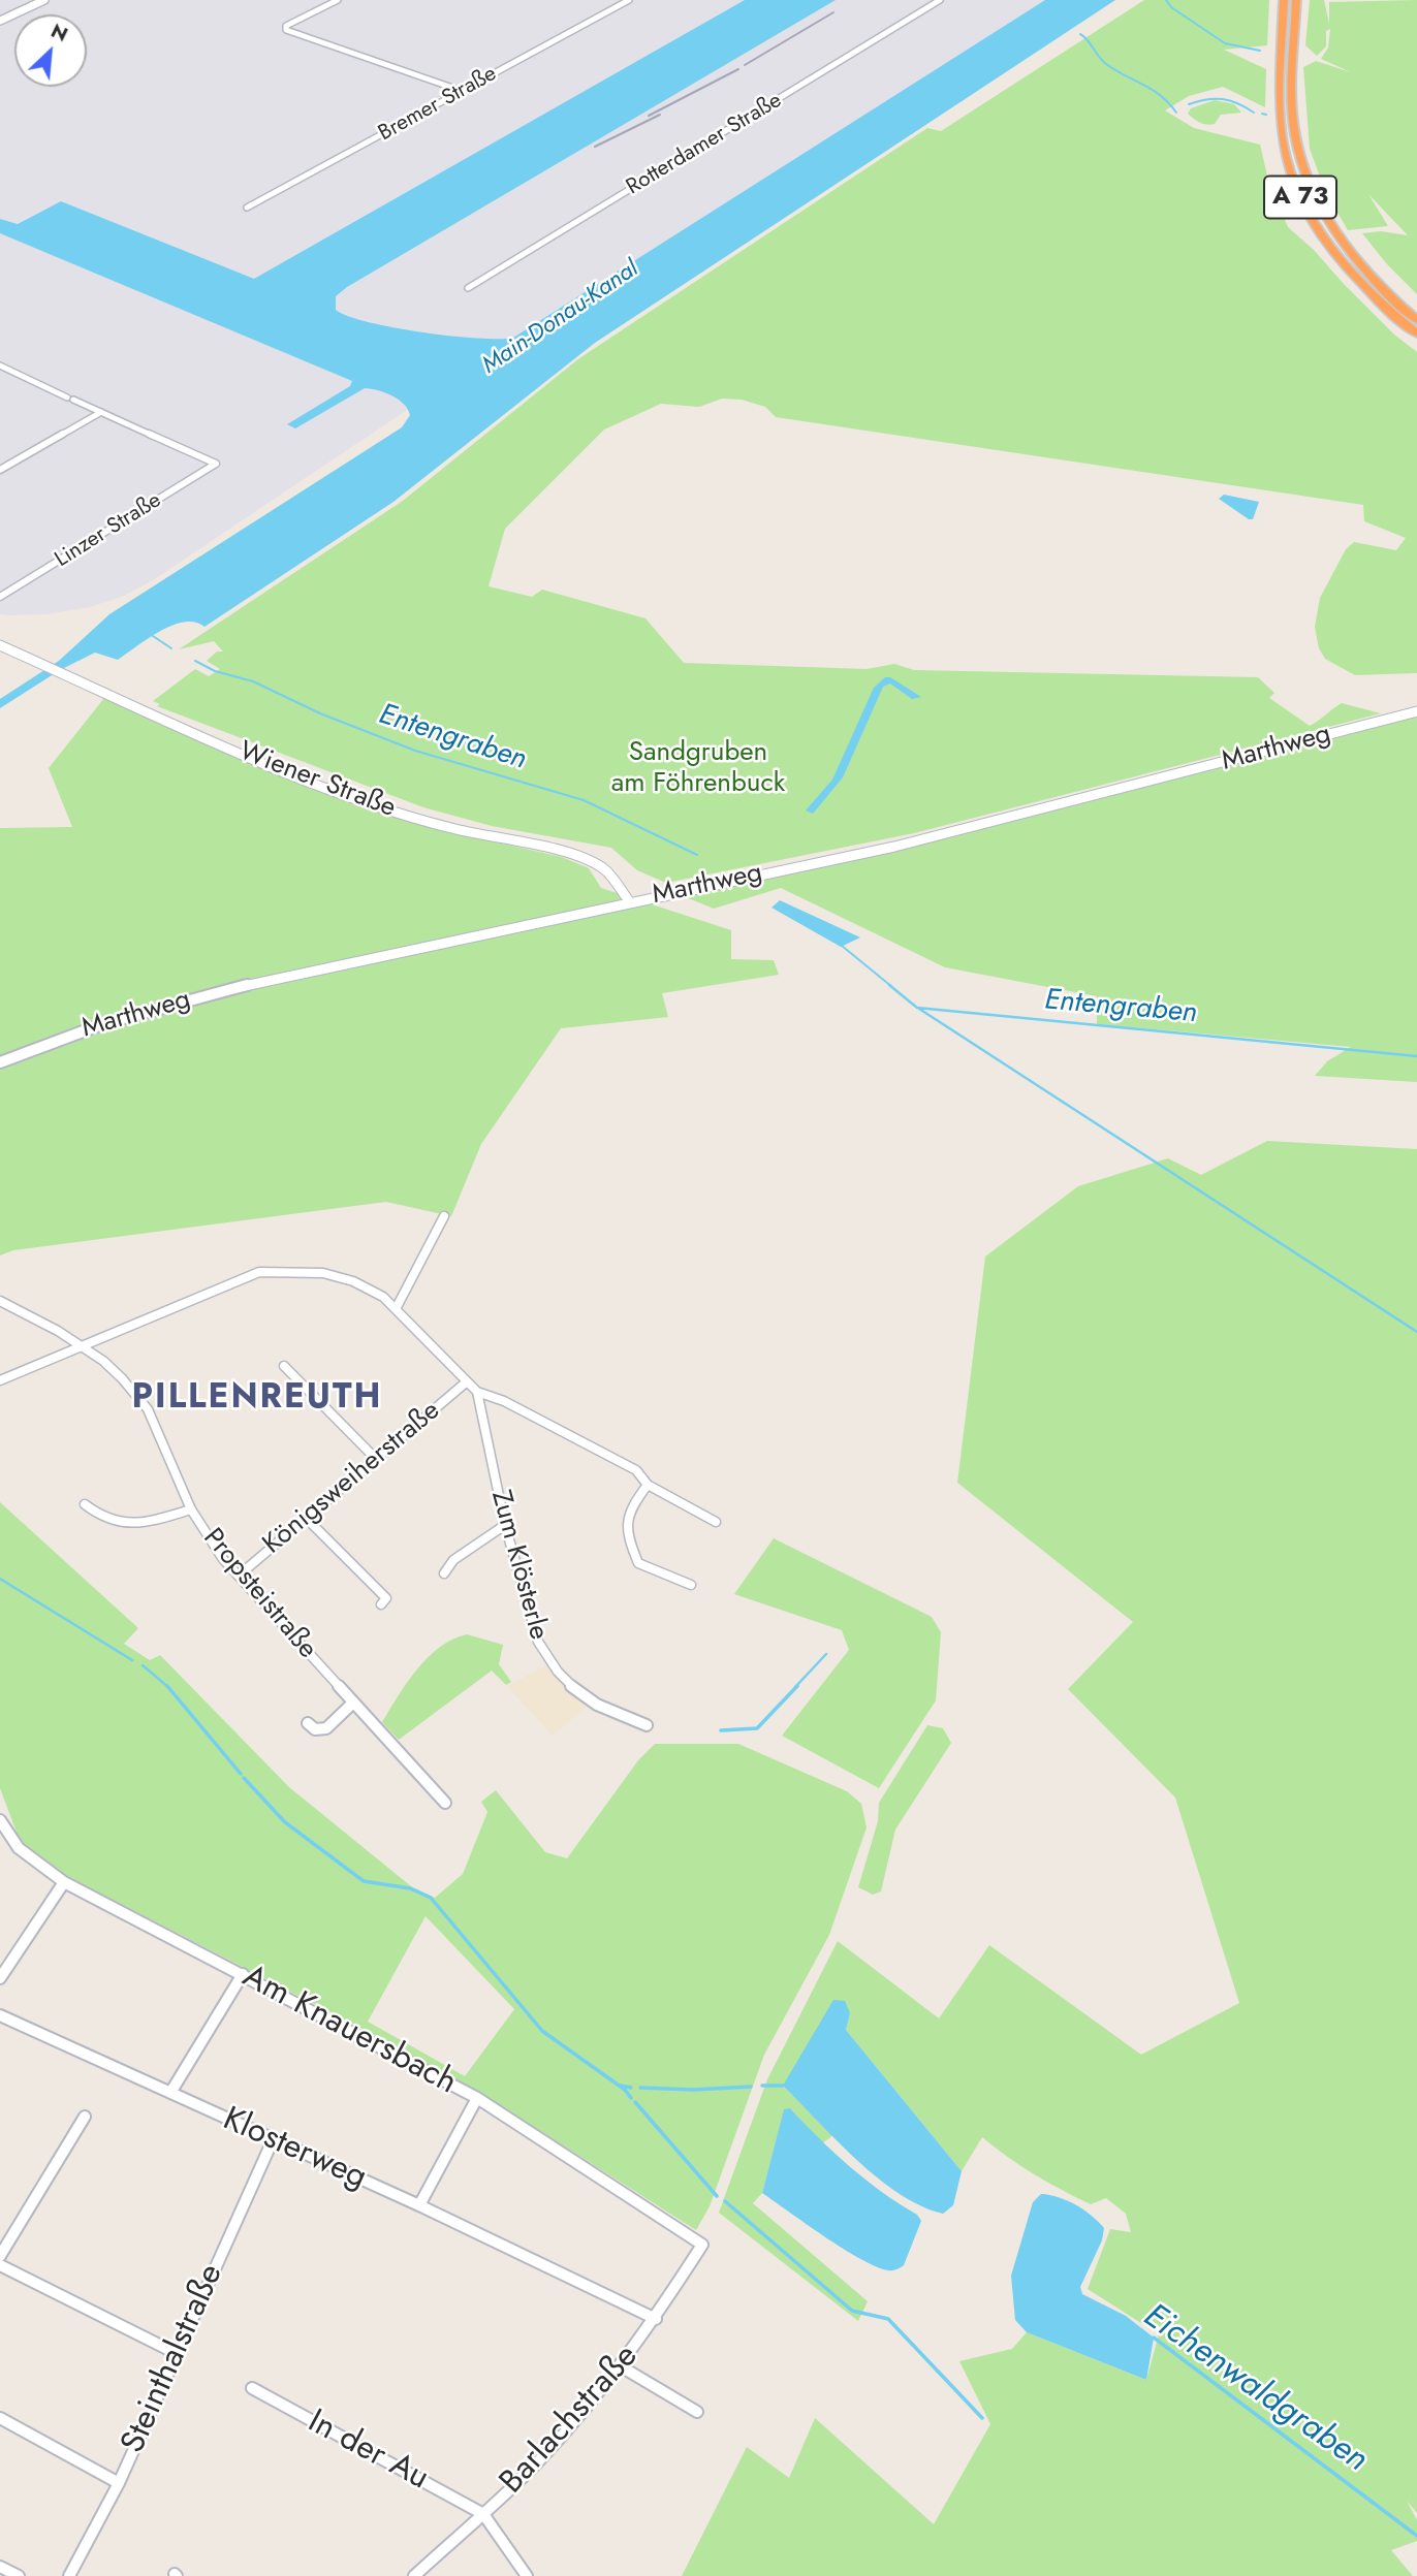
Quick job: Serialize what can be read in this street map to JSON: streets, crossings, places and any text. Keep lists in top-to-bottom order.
{
  "streets": {
    "highway": ["A 73"],
    "main road": ["Marthweg", "Wiener Straße"],
    "street": [
      "Bremer Straße",
      "Rotterdamer Straße",
      "Linzer Straße",
      "Königsweiherstraße",
      "Zum Klösterle",
      "Propsteistraße",
      "Am Knauersbach",
      "Klosterweg",
      "Steinthalstraße",
      "Barlachstraße",
      "In der Au"
    ]
  },
  "crossings": [
    ["Marthweg", "Wiener Straße"],
    ["Königsweiherstraße", "Propsteistraße"],
    ["Am Knauersbach", "Barlachstraße"],
    ["Klosterweg", "Steinthalstraße"],
    ["Klosterweg", "Barlachstraße"],
    ["Barlachstraße", "In der Au"]
  ],
  "districts": ["PILLENREUTH"],
  "water": ["Main-Donau-Kanal", "Entengraben", "Eichenwaldgraben"],
  "parks": ["Sandgruben am Föhrenbuck"],
  "north": "top right"
}
